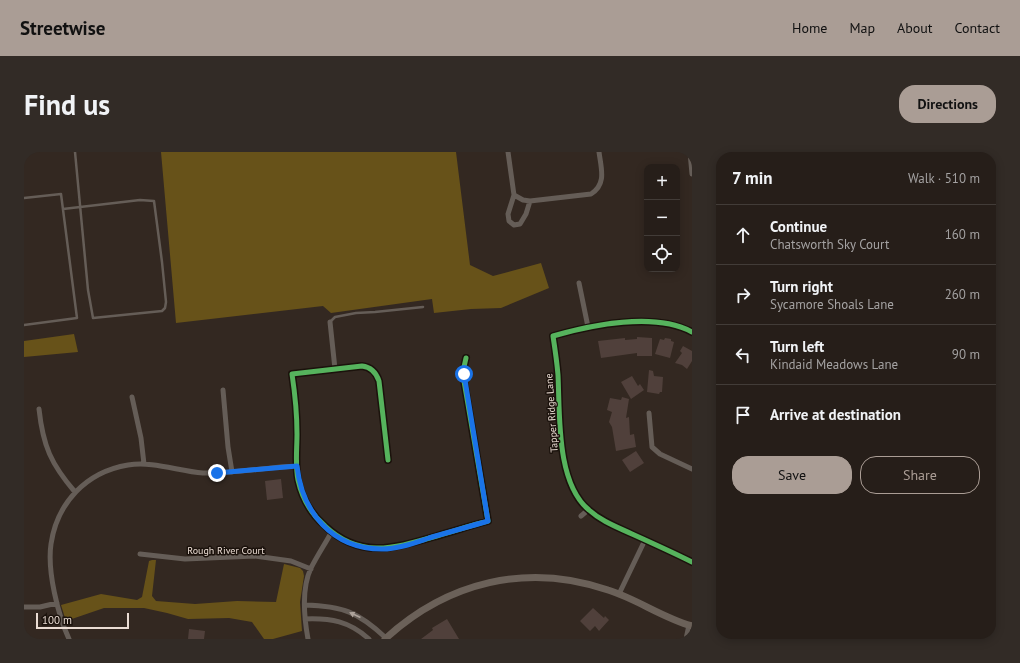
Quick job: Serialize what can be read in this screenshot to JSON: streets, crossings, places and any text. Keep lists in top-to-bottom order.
{
  "streets": {
    "street": ["Tapper Ridge Lane", "Rough River Court"]
  },
  "scale_bar": "100 m",
  "page": {
    "header": "Streetwise",
    "nav": [
      "Home",
      "Map",
      "About",
      "Contact"
    ],
    "buttons": [
      "Directions",
      ["Save", "Share"]
    ],
    "title": "Find us",
    "heading": ["7 min", "Walk · 510 m"],
    "map_buttons": ["+", "−"],
    "list": [
      ["Continue", "Chatsworth Sky Court", "160 m"],
      ["Turn right", "Sycamore Shoals Lane", "260 m"],
      ["Turn left", "Kindaid Meadows Lane", "90 m"],
      "Arrive at destination"
    ],
    "scale": "100 m"
  }
}
